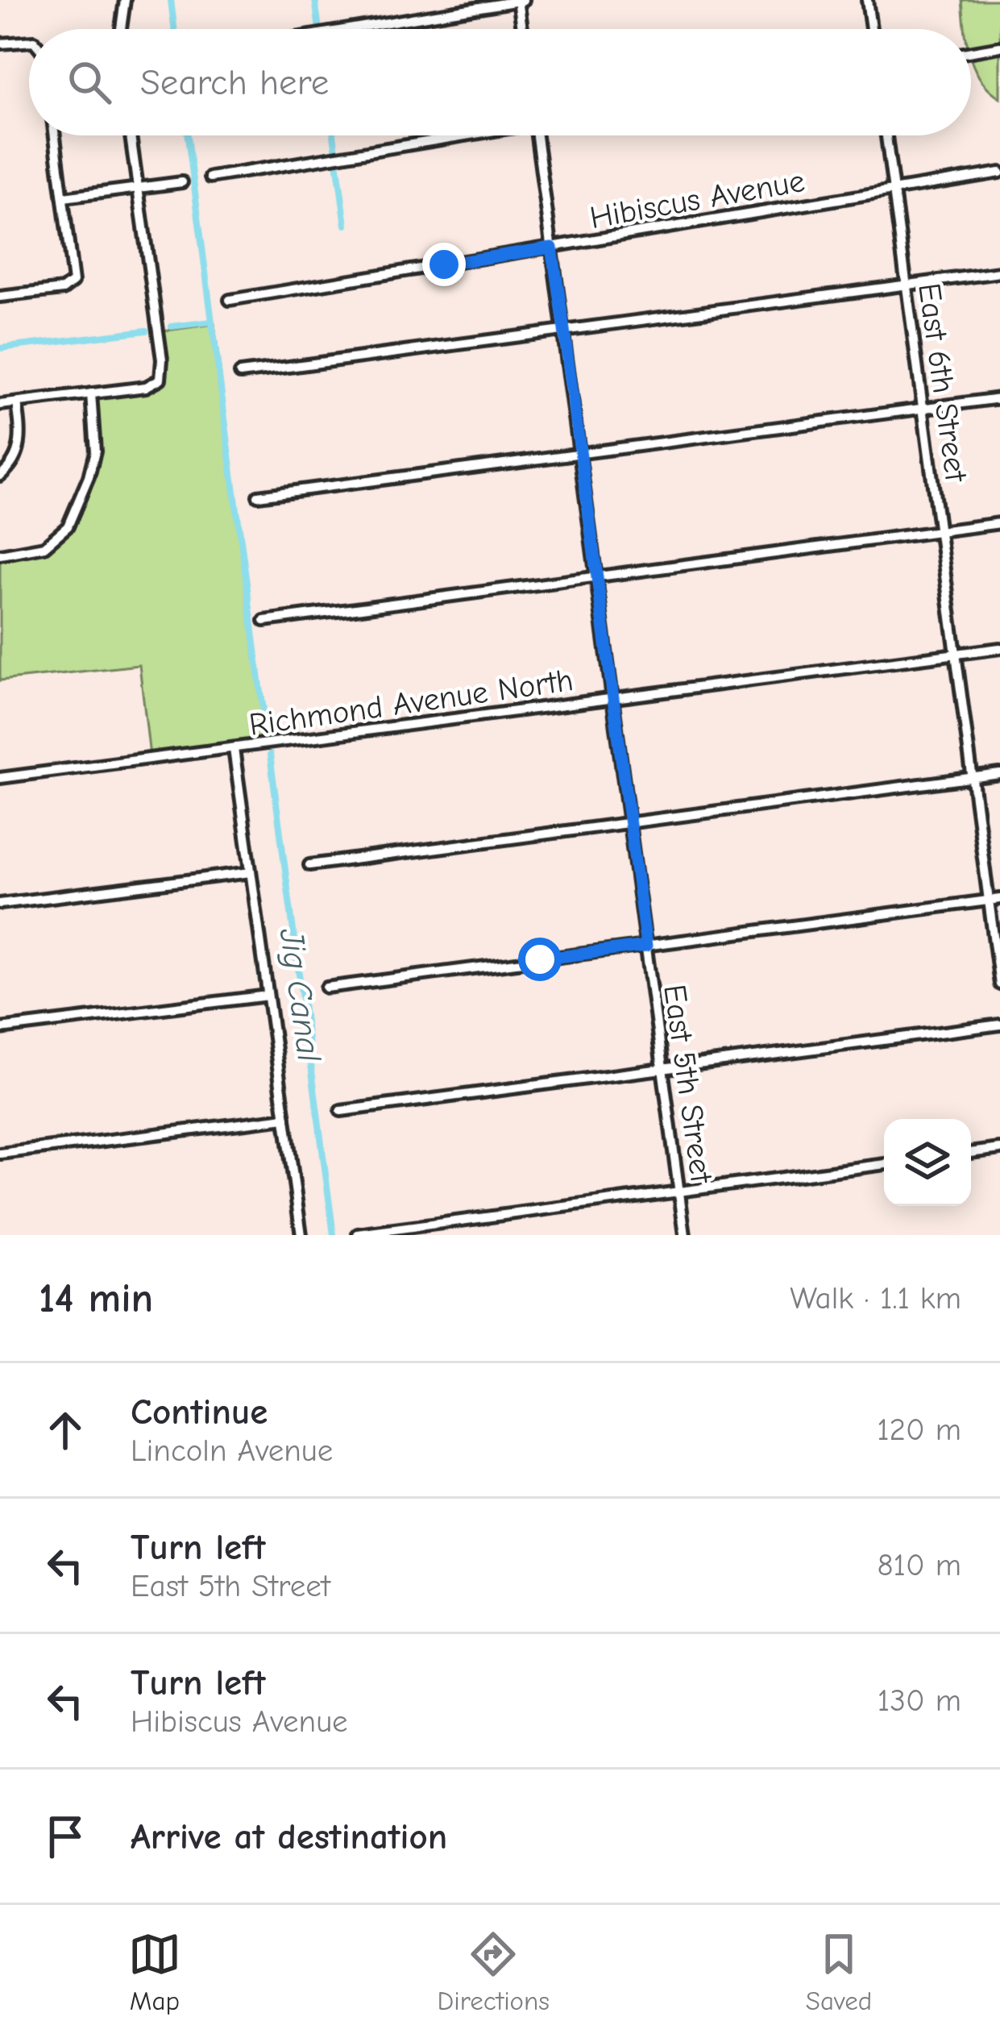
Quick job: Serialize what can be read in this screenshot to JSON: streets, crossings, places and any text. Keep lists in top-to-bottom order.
{
  "streets": {
    "street": [
      "Hibiscus Avenue",
      "East 6th Street",
      "Richmond Avenue North",
      "East 5th Street"
    ]
  },
  "crossings": [
    ["Hibiscus Avenue", "East 6th Street"],
    ["Hibiscus Avenue", "East 5th Street"],
    ["East 6th Street", "Richmond Avenue North"],
    ["Richmond Avenue North", "East 5th Street"]
  ],
  "water": ["Jig Canal"],
  "page": {
    "search": "Search here",
    "heading": ["14 min", "Walk · 1.1 km"],
    "list": [
      ["Continue", "Lincoln Avenue", "120 m"],
      ["Turn left", "East 5th Street", "810 m"],
      ["Turn left", "Hibiscus Avenue", "130 m"],
      "Arrive at destination"
    ],
    "nav": ["Map", "Directions", "Saved"]
  }
}
